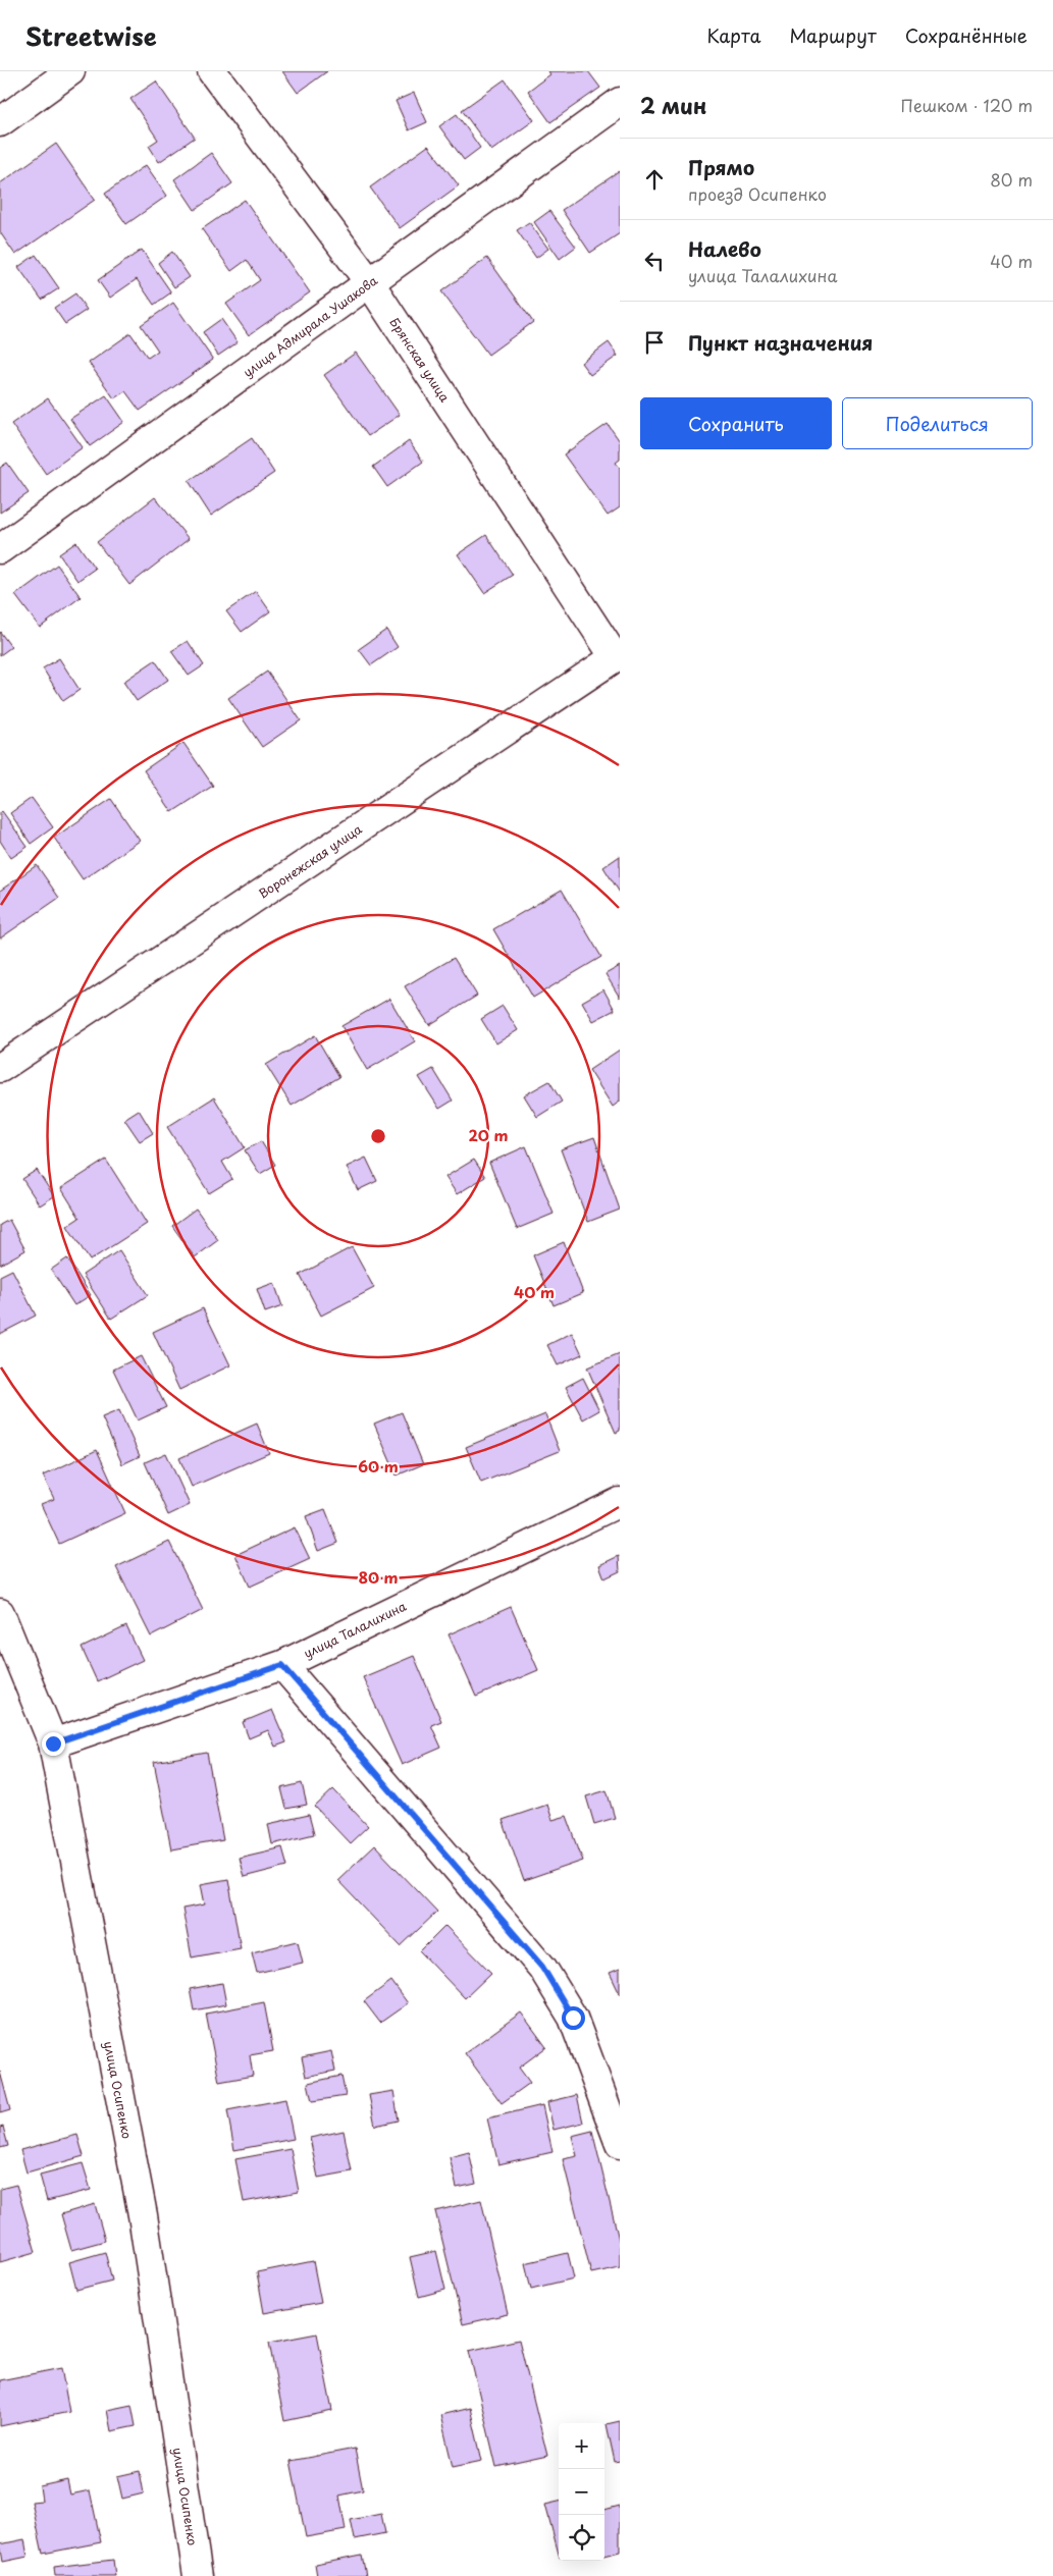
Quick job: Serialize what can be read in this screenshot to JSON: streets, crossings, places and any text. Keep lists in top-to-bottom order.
{
  "streets": {
    "street": [
      "улица Адмирала Ушакова",
      "Брянская улица",
      "Воронежская улица",
      "улица Талалихина",
      "улица Осипенко"
    ]
  },
  "crossings": [
    ["улица Адмирала Ушакова", "Брянская улица"],
    ["Брянская улица", "Воронежская улица"],
    ["улица Талалихина", "улица Осипенко"]
  ],
  "page": {
    "header": "Streetwise",
    "nav": ["Карта", "Маршрут", "Сохранённые"],
    "heading": ["2 мин", "Пешком · 120 m"],
    "list": [
      ["Прямо", "проезд Осипенко", "80 m"],
      ["Налево", "улица Талалихина", "40 m"],
      "Пункт назначения"
    ],
    "buttons": ["Сохранить", "Поделиться"],
    "map_buttons": ["+", "−"]
  },
  "rings": [
    "20 m",
    "40 m",
    "60 m",
    "80 m"
  ]
}
